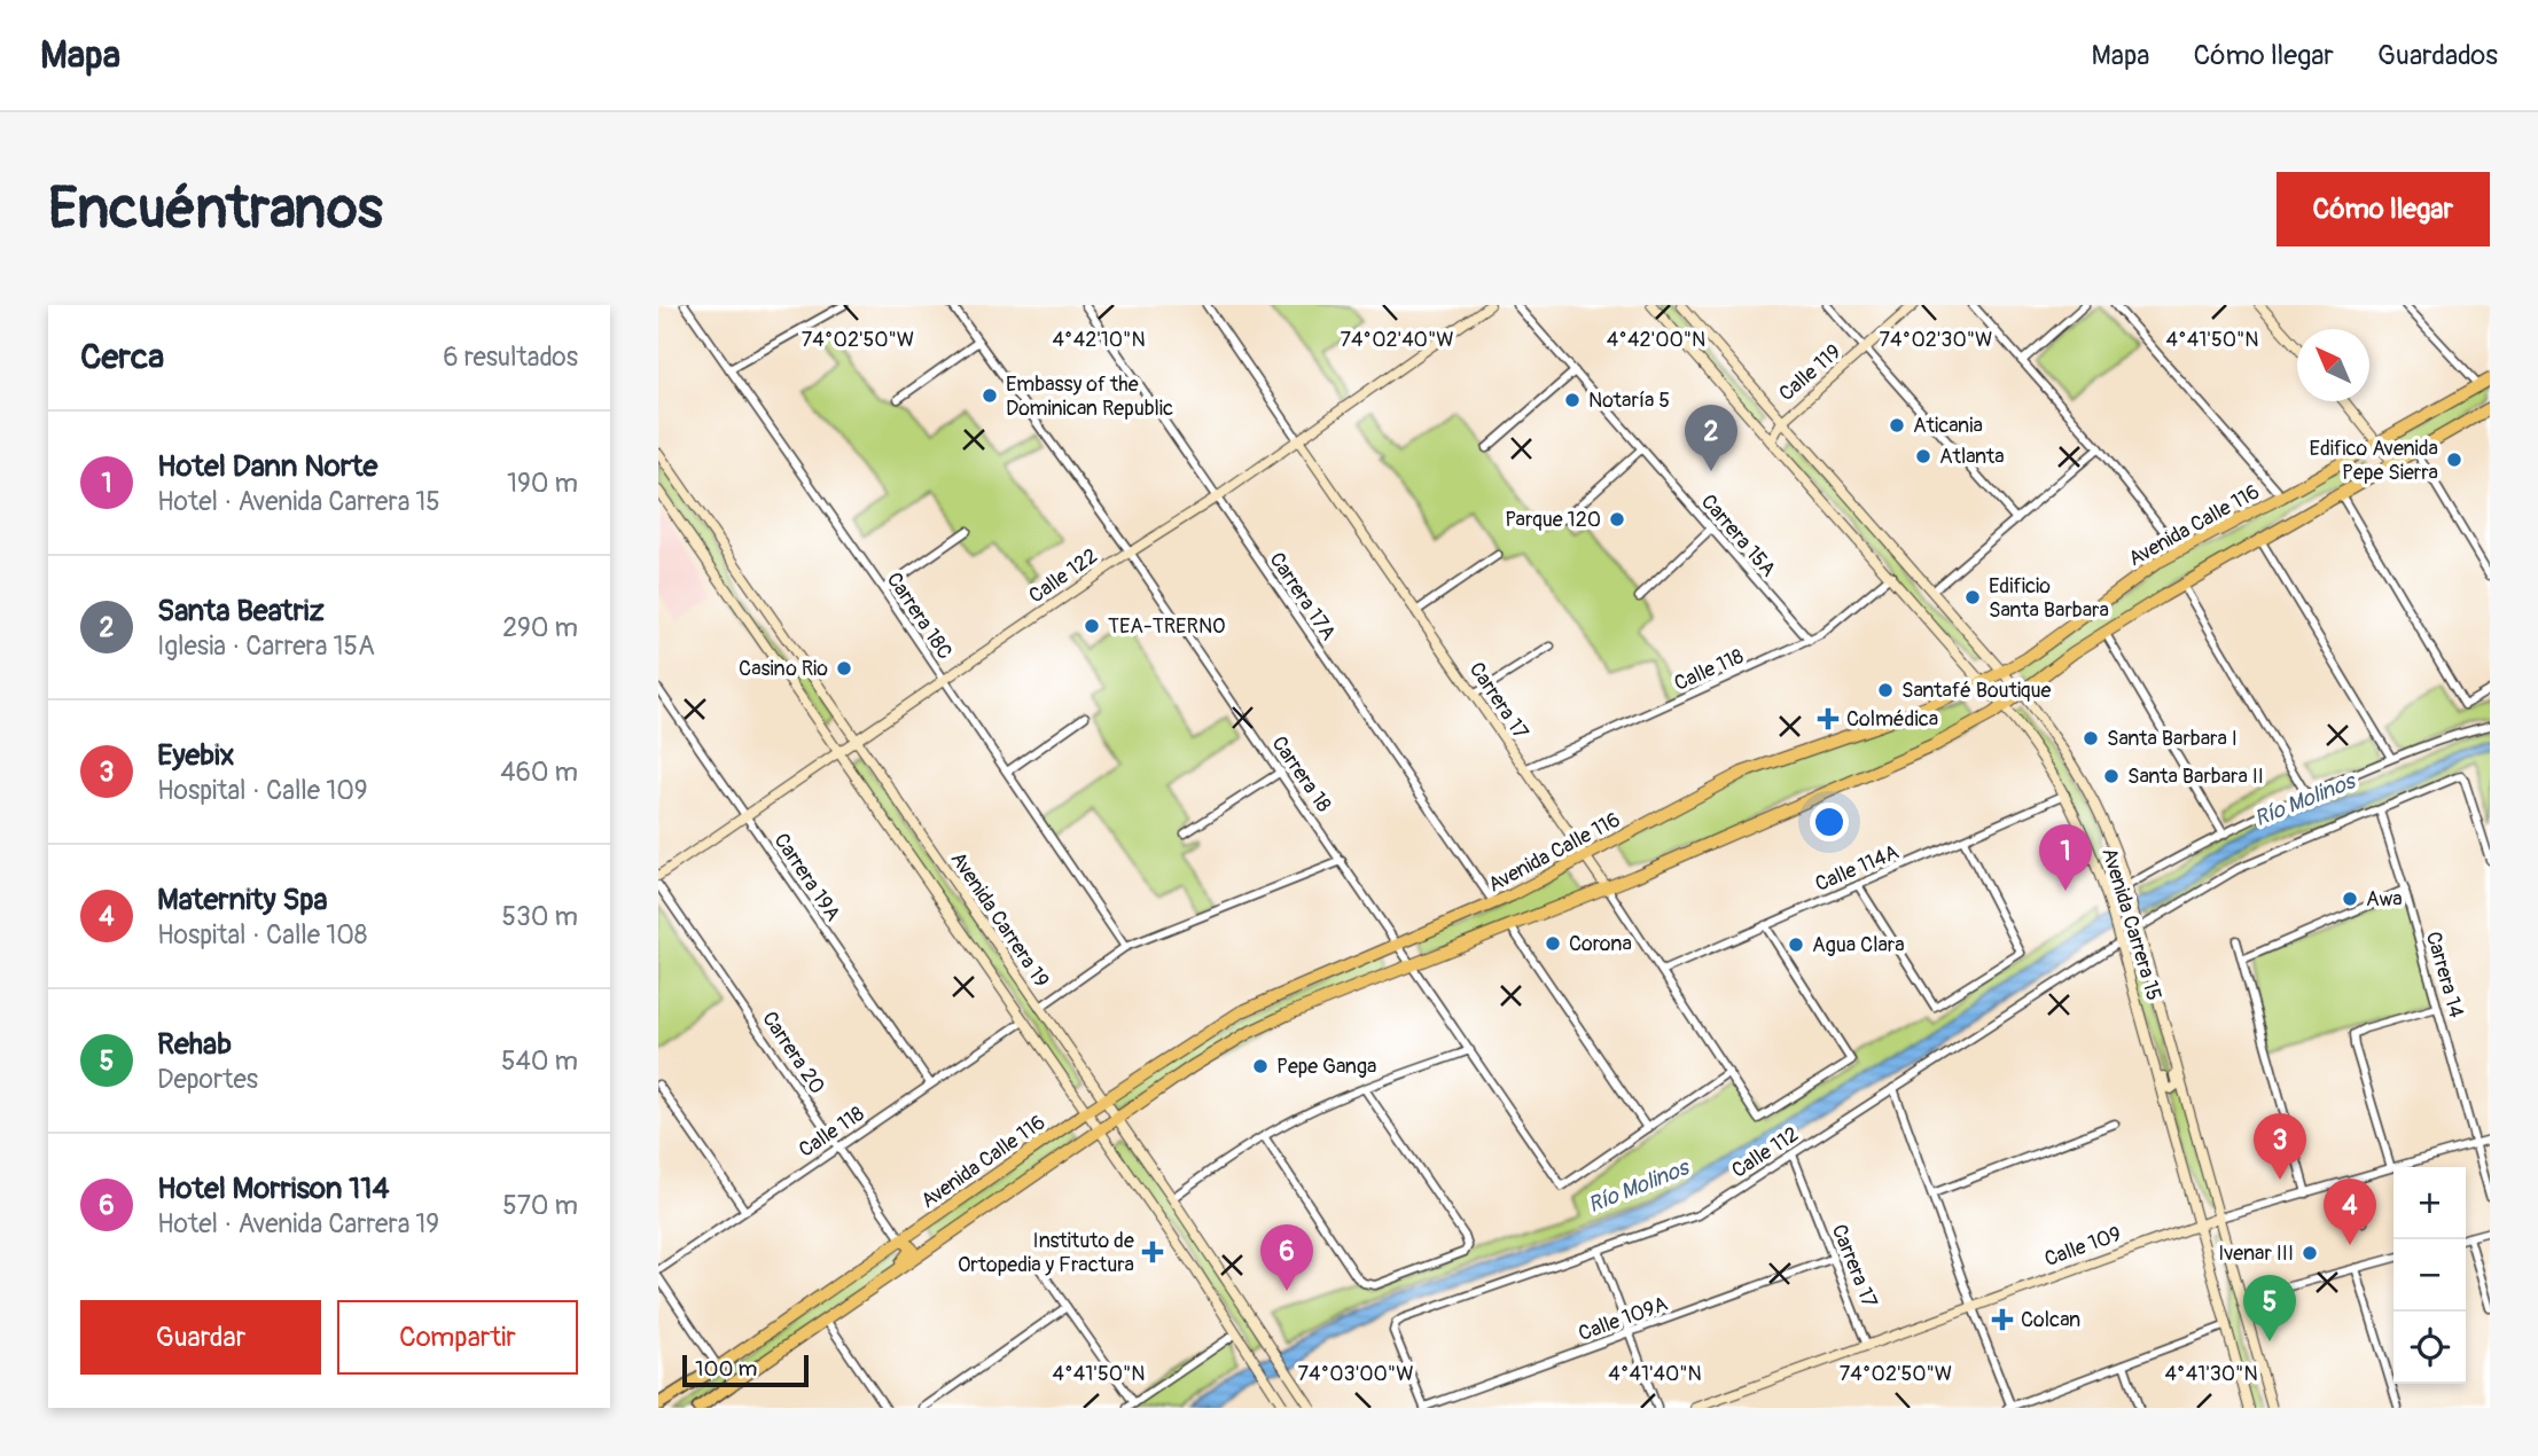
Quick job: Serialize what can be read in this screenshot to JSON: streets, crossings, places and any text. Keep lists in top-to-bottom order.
{
  "streets": {
    "main road": [
      "Calle 119",
      "Avenida Calle 116",
      "Calle 122",
      "Carrera 17",
      "Avenida Carrera 19",
      "Avenida Carrera 15",
      "Calle 109"
    ],
    "street": [
      "Carrera 15A",
      "Carrera 17A",
      "Carrera 18C",
      "Calle 118",
      "Carrera 18",
      "Calle 114A",
      "Carrera 19A",
      "Carrera 14",
      "Carrera 20",
      "Calle 112",
      "Calle 109A"
    ]
  },
  "crossings": [
    ["Calle 119", "Avenida Carrera 15"],
    ["Avenida Calle 116", "Carrera 17A"],
    ["Avenida Calle 116", "Carrera 17"],
    ["Avenida Calle 116", "Carrera 18"],
    ["Avenida Calle 116", "Avenida Carrera 19"],
    ["Avenida Calle 116", "Avenida Carrera 15"],
    ["Avenida Calle 116", "Carrera 20"],
    ["Carrera 15A", "Calle 118"],
    ["Calle 122", "Carrera 17A"],
    ["Calle 122", "Carrera 18C"],
    ["Calle 122", "Carrera 17"],
    ["Calle 122", "Carrera 18"],
    ["Calle 122", "Carrera 19A"],
    ["Calle 122", "Avenida Carrera 19"],
    ["Calle 118", "Carrera 17"],
    ["Calle 118", "Carrera 19A"],
    ["Calle 118", "Avenida Carrera 19"],
    ["Calle 118", "Avenida Carrera 15"],
    ["Calle 118", "Carrera 20"],
    ["Carrera 17", "Calle 114A"],
    ["Carrera 17", "Calle 112"],
    ["Carrera 17", "Calle 109"],
    ["Carrera 17", "Calle 109A"],
    ["Calle 114A", "Avenida Carrera 15"],
    ["Calle 114A", "Calle 112"],
    ["Avenida Carrera 15", "Calle 112"],
    ["Avenida Carrera 15", "Calle 109"],
    ["Carrera 14", "Calle 109"],
    ["Calle 112", "Calle 109A"]
  ],
  "water": ["Río Molinos"],
  "places": {
    "other": [
      "Embassy of the Dominican Republic",
      "Notaría 5",
      "Aticania",
      "Atlanta",
      "Edifico Avenida Pepe Sierra",
      "Parque 120",
      "Edificio Santa Barbara",
      "TEA-TRERNO",
      "Casino Rio",
      "Santafé Boutique",
      "Santa Barbara I",
      "Santa Barbara II",
      "Awa",
      "Corona",
      "Agua Clara",
      "Pepe Ganga",
      "Ivenar III"
    ],
    "health": ["Colmédica", "Instituto de Ortopedia y Fractura", "Colcan"]
  },
  "scale_bar": "100 m",
  "north": "top left",
  "page": {
    "header": "Mapa",
    "nav": ["Mapa", "Cómo llegar", "Guardados"],
    "buttons": [
      "Cómo llegar",
      ["Guardar", "Compartir"]
    ],
    "title": "Encuéntranos",
    "heading": ["Cerca", "6 resultados"],
    "pins": [
      "2",
      "1",
      "3",
      "4",
      "6",
      "5"
    ],
    "list": [
      {
        "mark": "1",
        "name": "Hotel Dann Norte",
        "note": "Hotel · Avenida Carrera 15",
        "value": "190 m"
      },
      {
        "mark": "2",
        "name": "Santa Beatriz",
        "note": "Iglesia · Carrera 15A",
        "value": "290 m"
      },
      {
        "mark": "3",
        "name": "Eyebix",
        "note": "Hospital · Calle 109",
        "value": "460 m"
      },
      {
        "mark": "4",
        "name": "Maternity Spa",
        "note": "Hospital · Calle 108",
        "value": "530 m"
      },
      {
        "mark": "5",
        "name": "Rehab",
        "note": "Deportes",
        "value": "540 m"
      },
      {
        "mark": "6",
        "name": "Hotel Morrison 114",
        "note": "Hotel · Avenida Carrera 19",
        "value": "570 m"
      }
    ],
    "map_buttons": ["+", "−"],
    "scale": "100 m"
  },
  "coordinates": [
    "4°42'10\"N",
    "4°42'00\"N",
    "4°41'50\"N",
    "74°02'50\"W",
    "74°02'40\"W",
    "74°02'30\"W",
    "74°03'00\"W",
    "4°41'40\"N",
    "4°41'30\"N"
  ]
}
